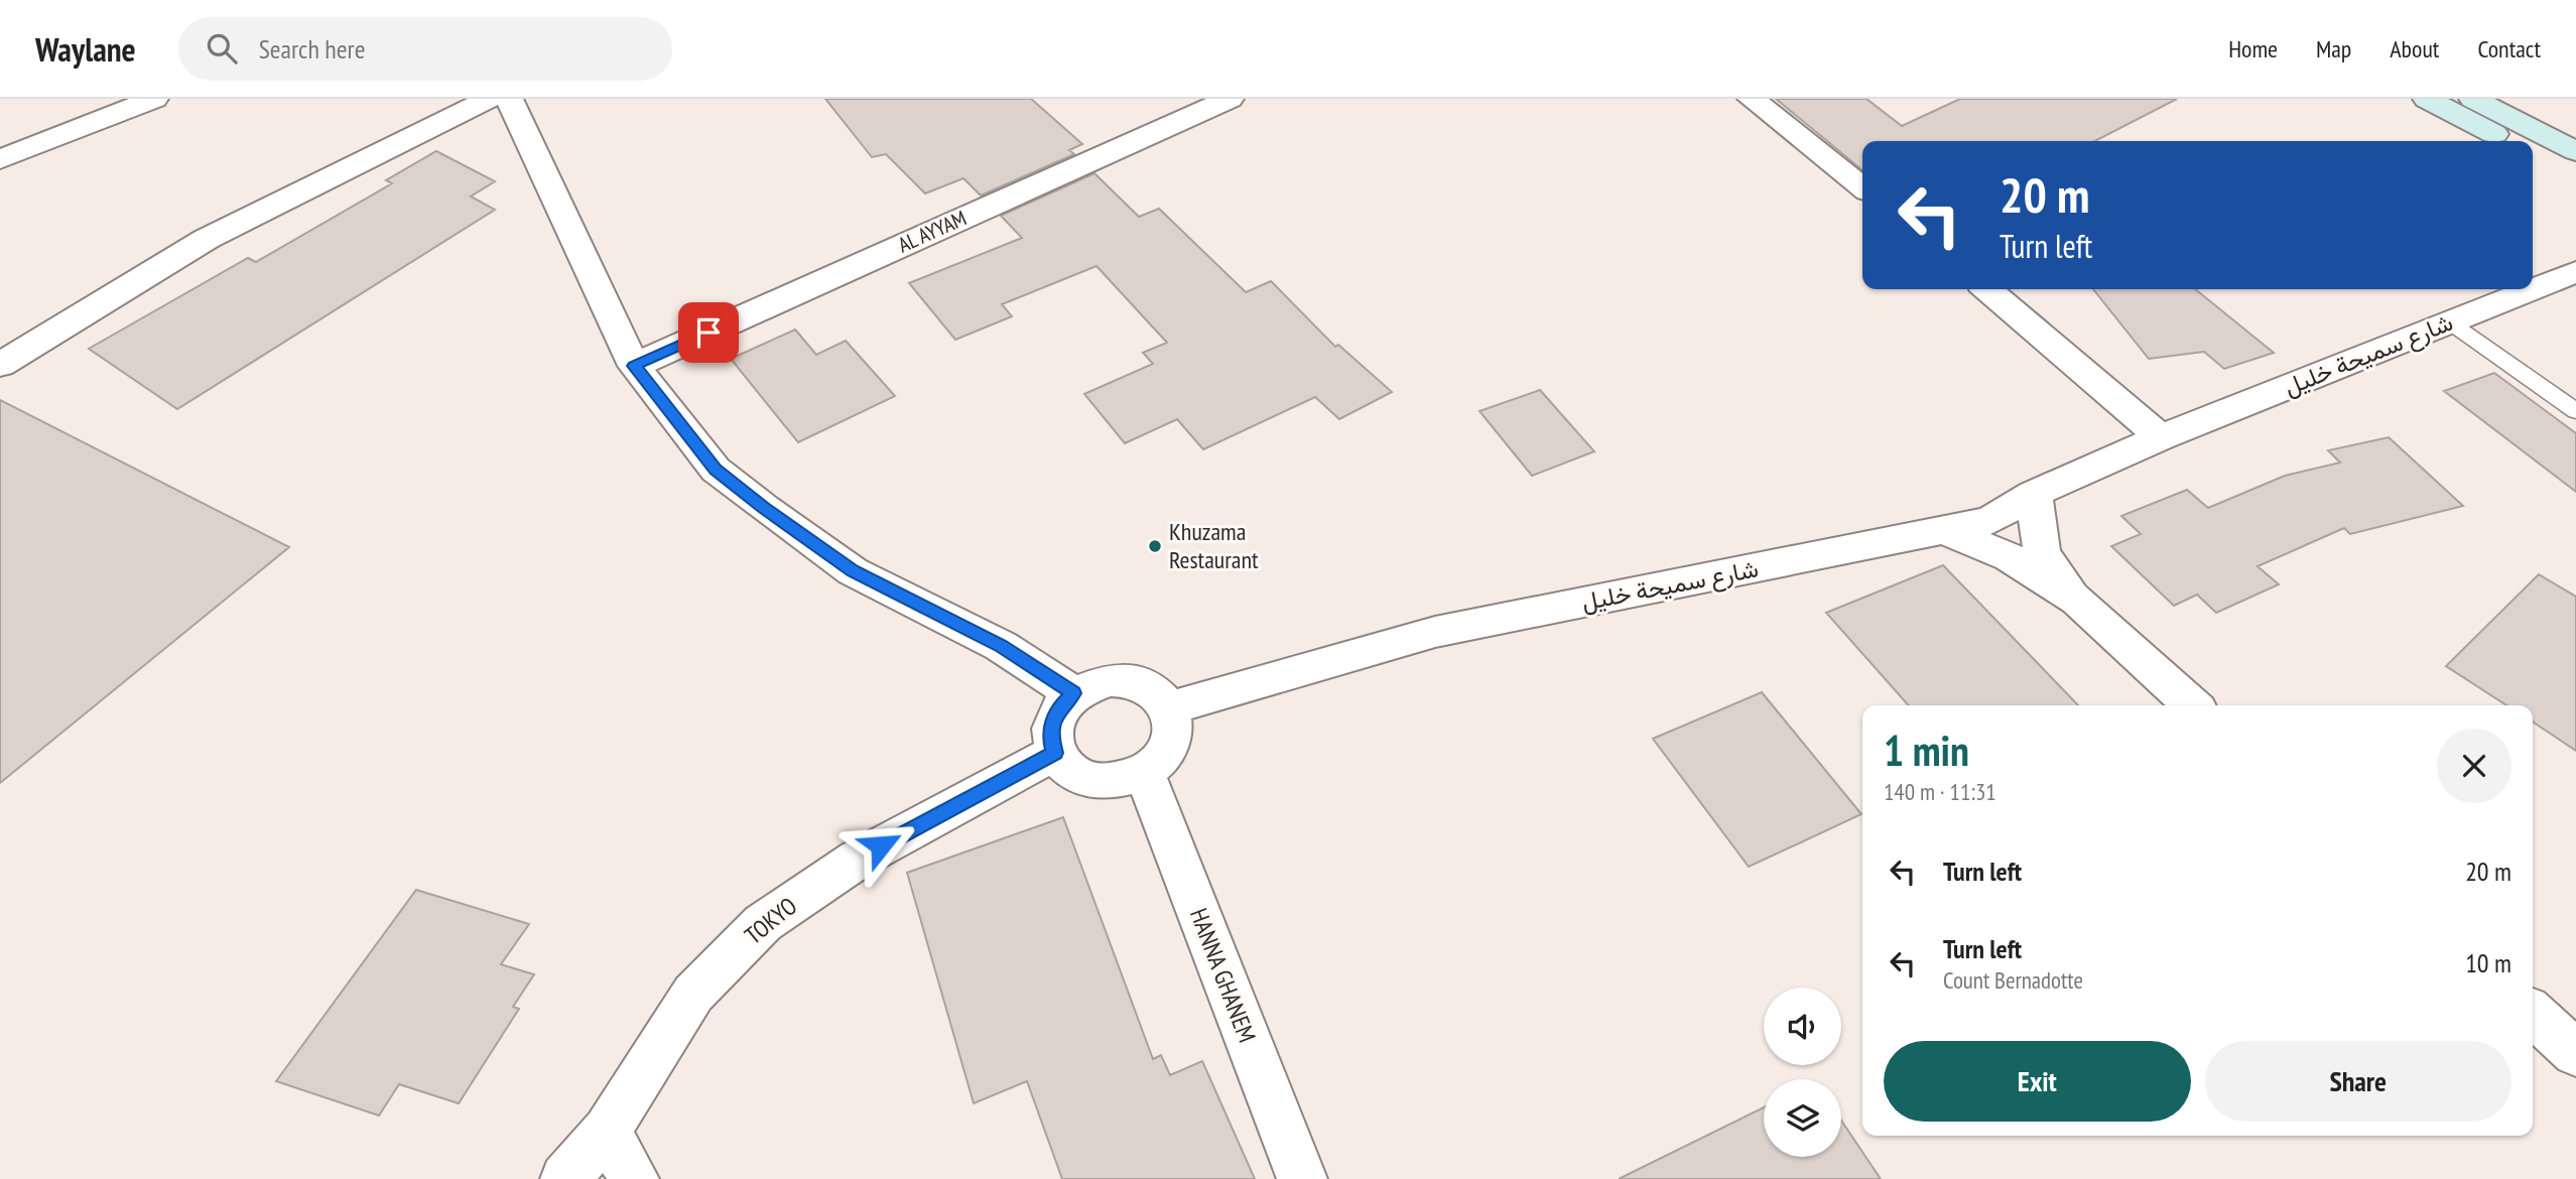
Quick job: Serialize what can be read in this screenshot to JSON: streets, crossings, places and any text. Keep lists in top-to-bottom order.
{
  "streets": {
    "street": [
      "AL AYYAM",
      "شارع سميحة خليل",
      "TOKYO",
      "HANNA GHANEM"
    ]
  },
  "crossings": [
    ["شارع سميحة خليل", "TOKYO"],
    ["شارع سميحة خليل", "HANNA GHANEM"],
    ["TOKYO", "HANNA GHANEM"]
  ],
  "places": ["Khuzama Restaurant"],
  "page": {
    "header": "Waylane",
    "search": "Search here",
    "nav": [
      "Home",
      "Map",
      "About",
      "Contact"
    ],
    "turn": ["20 m", "Turn left"],
    "heading": ["1 min", "140 m · 11:31"],
    "list": [
      {
        "name": "Turn left",
        "value": "20 m"
      },
      {
        "name": "Turn left",
        "note": "Count Bernadotte",
        "value": "10 m"
      }
    ],
    "buttons": ["Exit", "Share"]
  }
}
